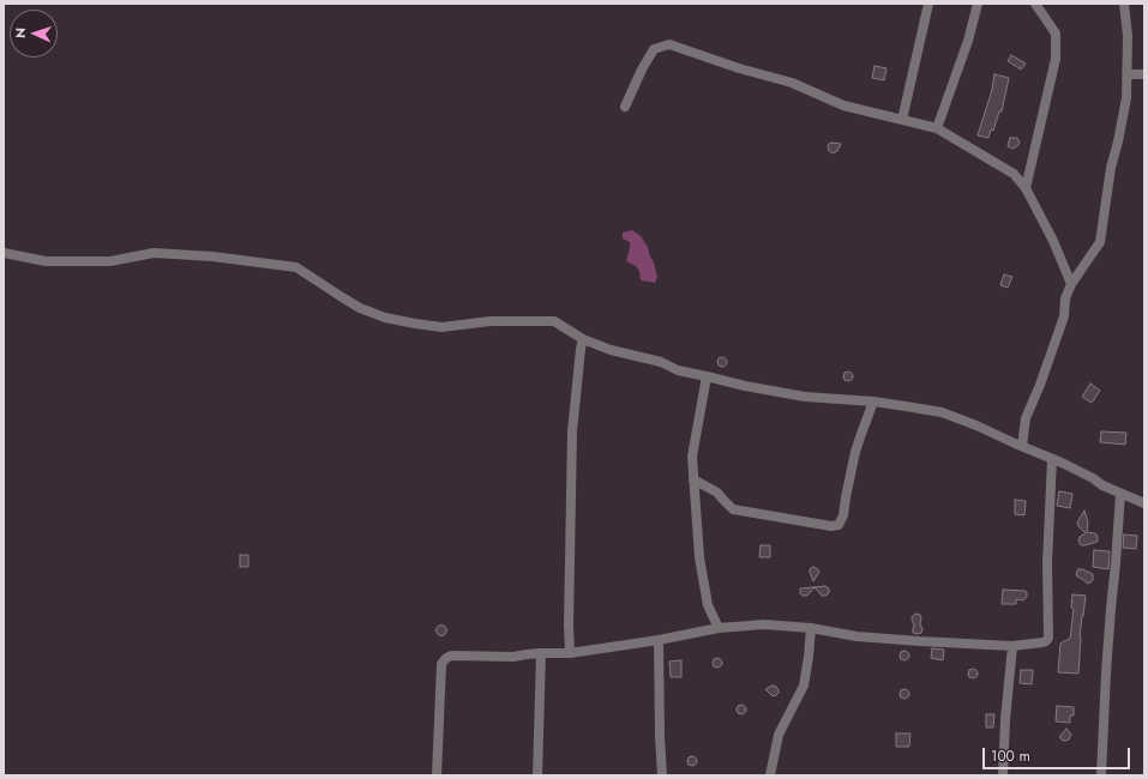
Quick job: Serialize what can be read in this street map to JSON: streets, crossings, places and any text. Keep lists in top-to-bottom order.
{
  "scale_bar": "100 m",
  "north": "left"
}
